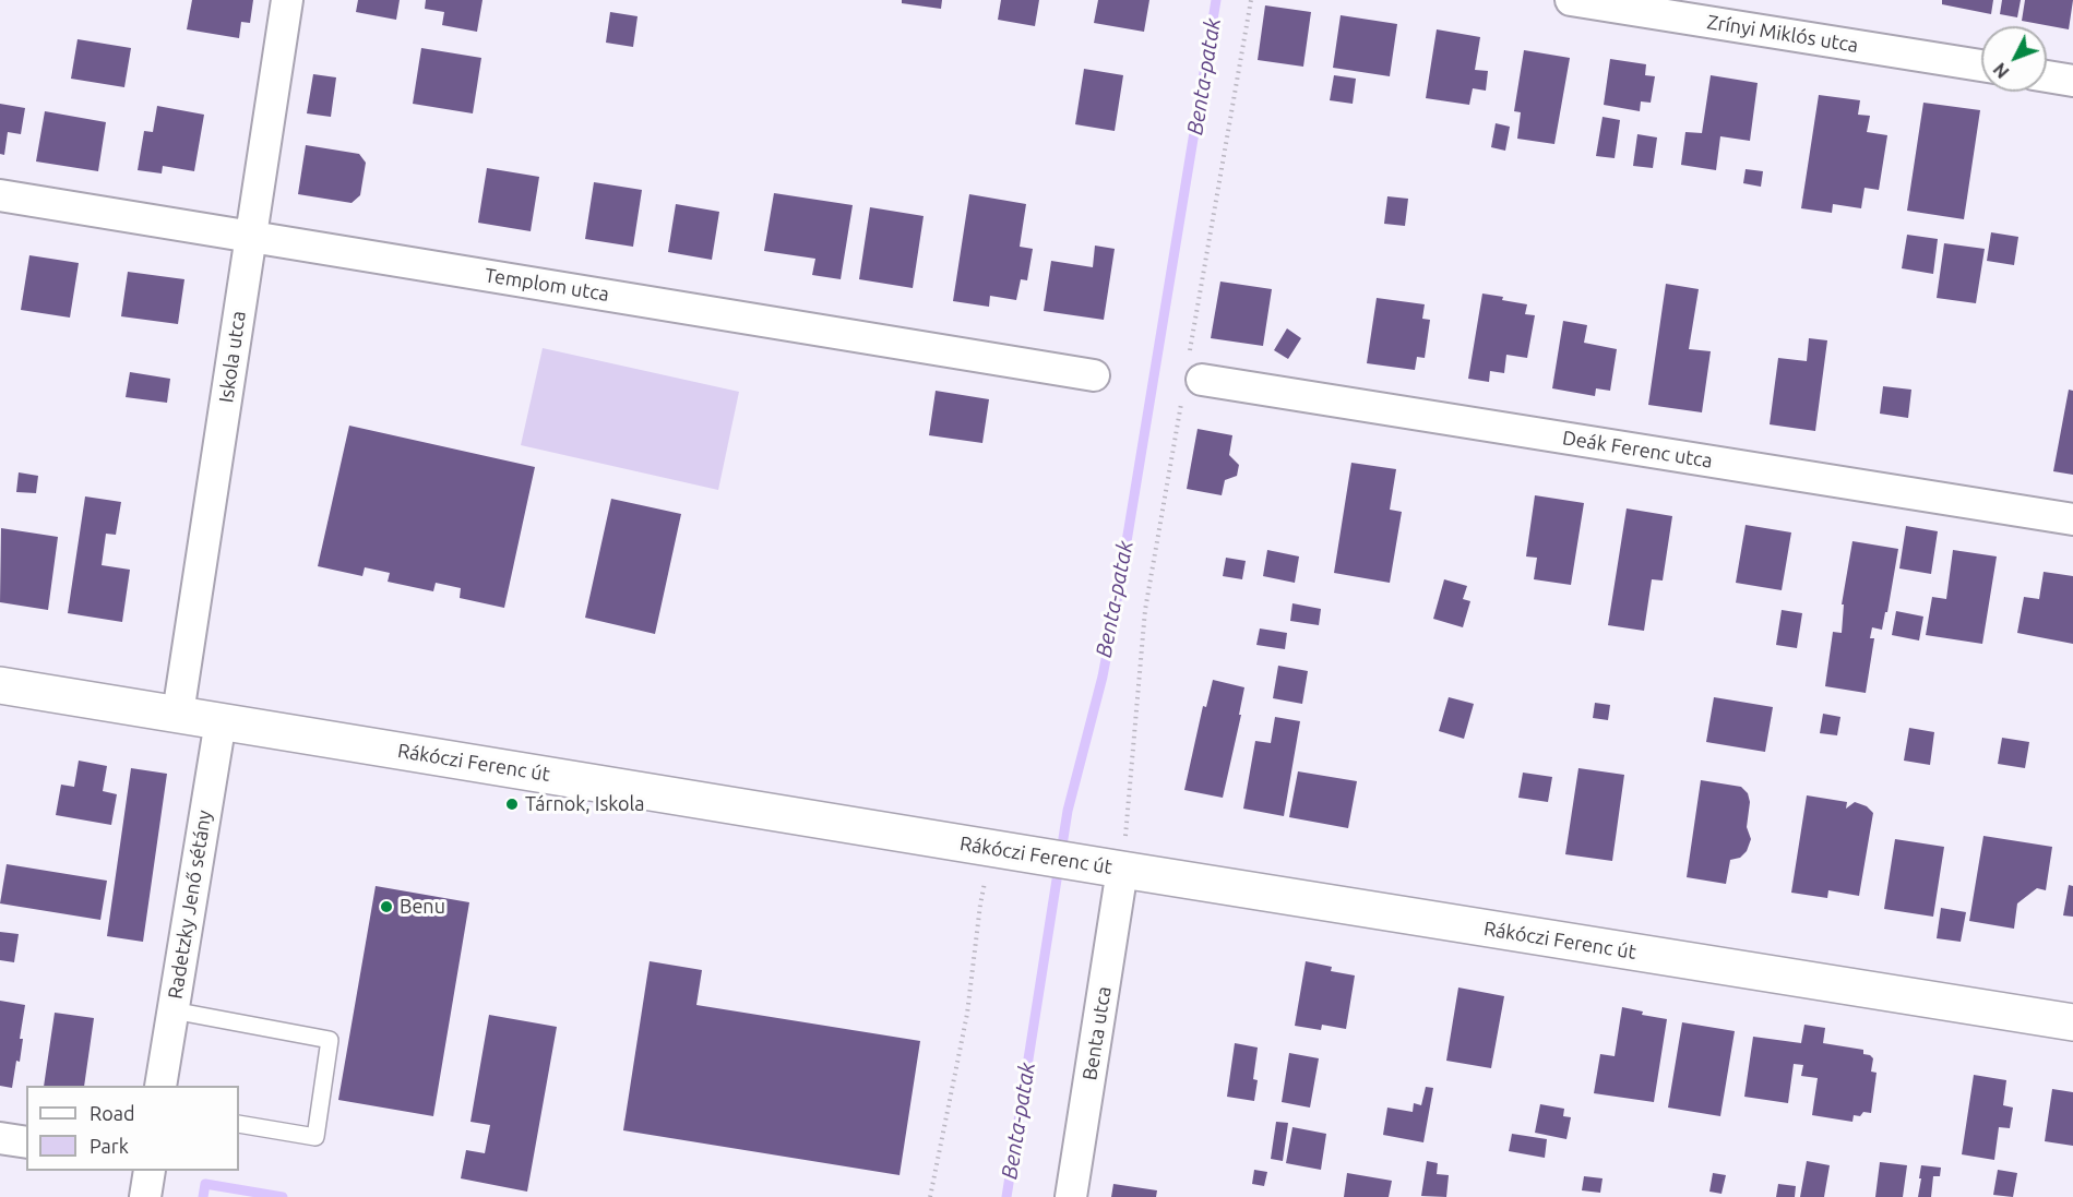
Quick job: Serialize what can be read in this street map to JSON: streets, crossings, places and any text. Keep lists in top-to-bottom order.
{
  "streets": {
    "street": [
      "Zrínyi Miklós utca",
      "Templom utca",
      "Iskola utca",
      "Deák Ferenc utca",
      "Rákóczi Ferenc út",
      "Radetzky Jenő sétány",
      "Benta utca"
    ]
  },
  "crossings": [
    ["Templom utca", "Iskola utca"],
    ["Iskola utca", "Rákóczi Ferenc út"],
    ["Rákóczi Ferenc út", "Radetzky Jenő sétány"],
    ["Rákóczi Ferenc út", "Benta utca"]
  ],
  "water": ["Benta-patak"],
  "places": ["Tárnok, Iskola", "Benu"],
  "legend": ["Road", "Park"],
  "north": "bottom left"
}
